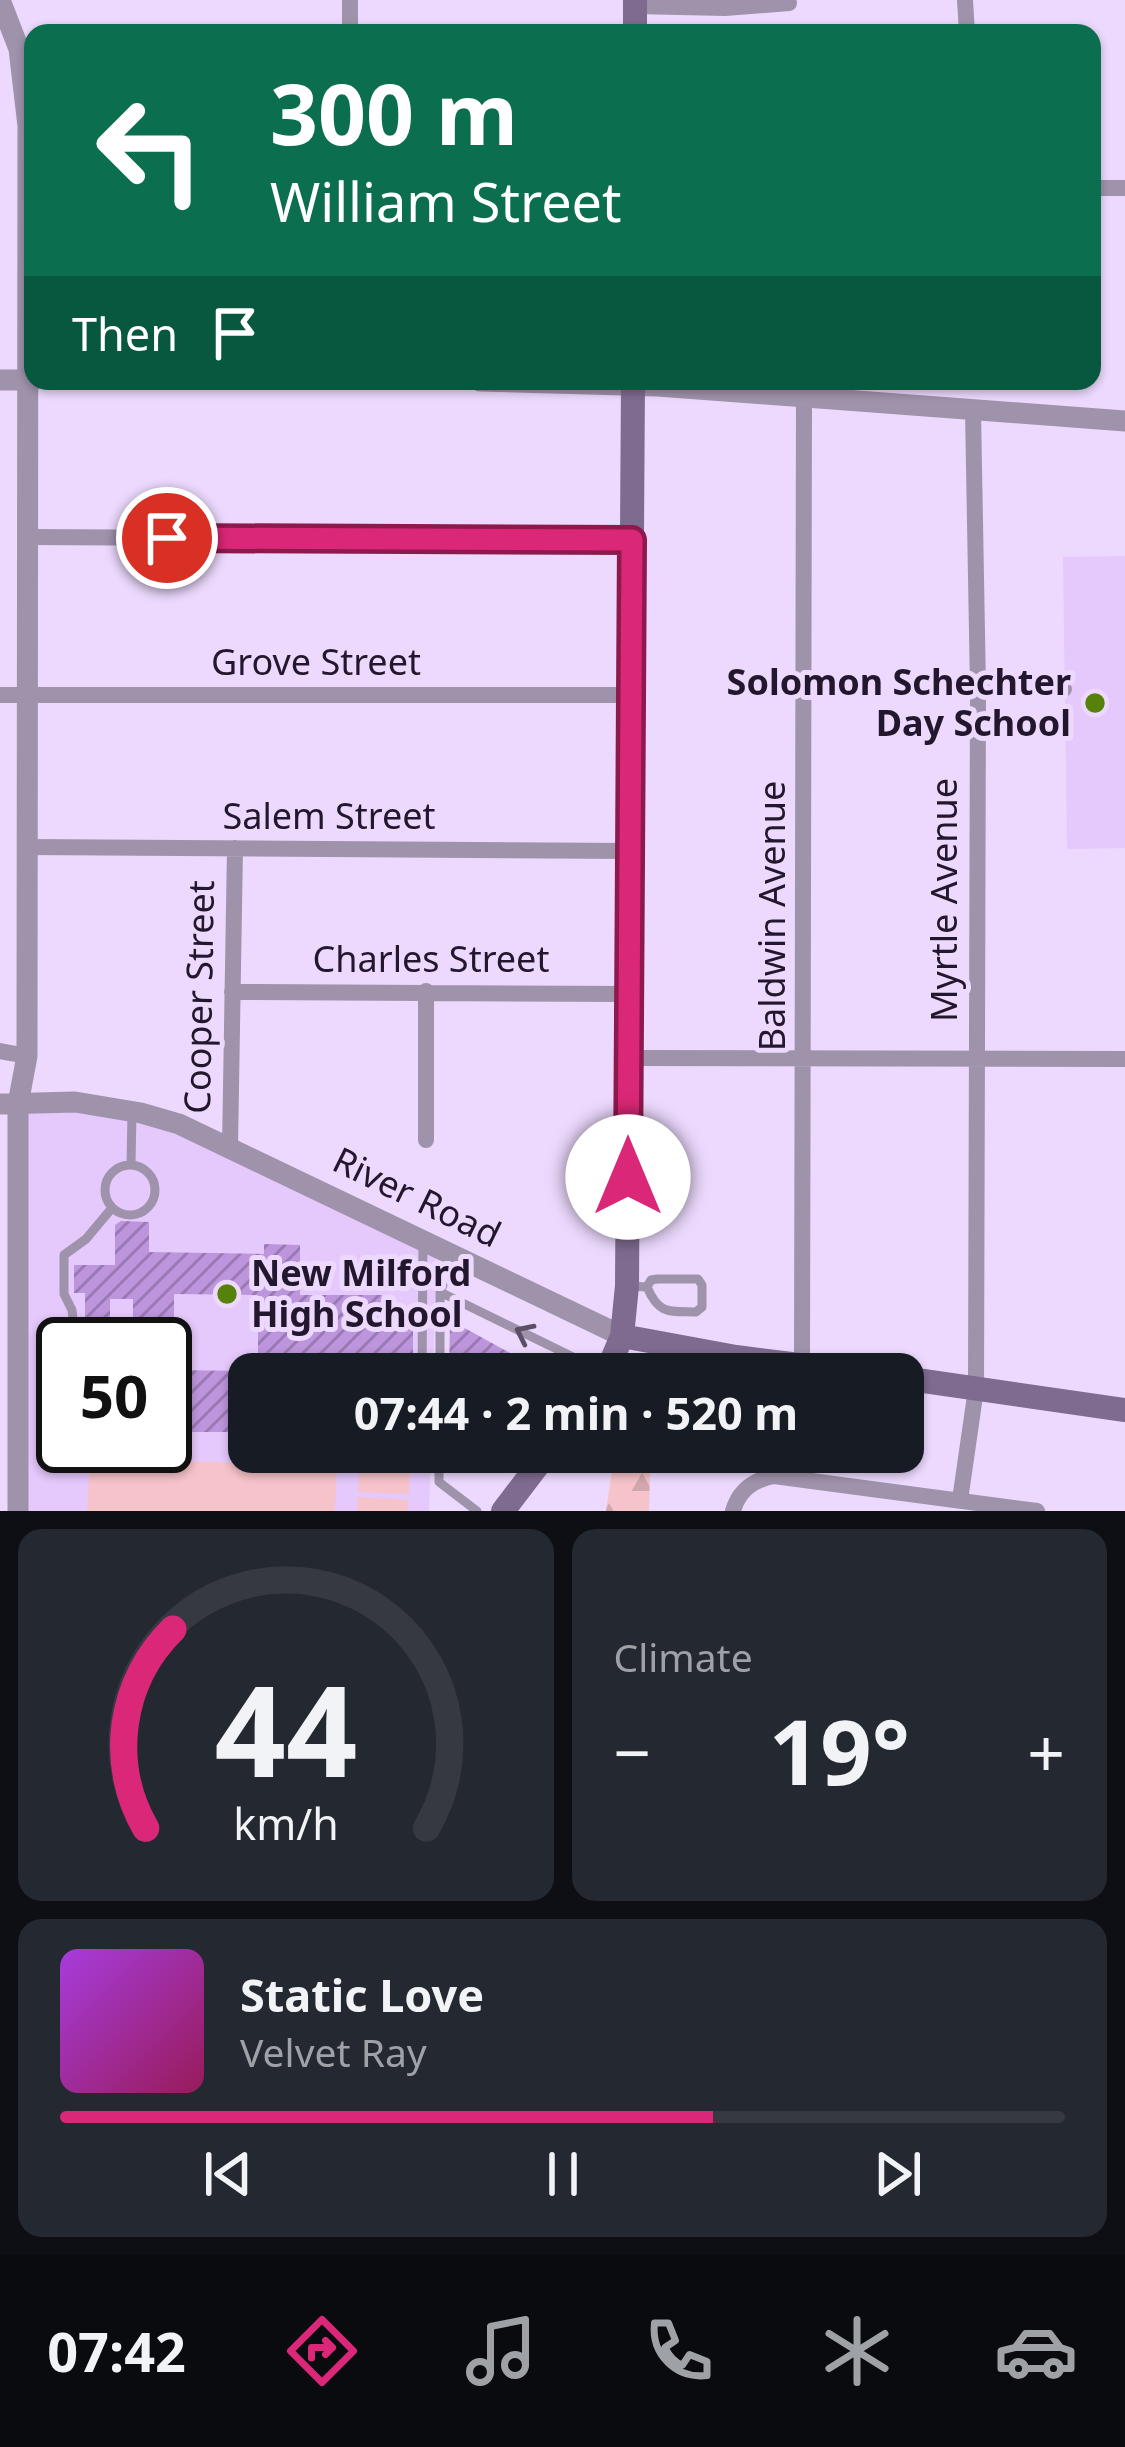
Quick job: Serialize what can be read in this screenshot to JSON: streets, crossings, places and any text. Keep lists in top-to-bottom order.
{
  "streets": {
    "main road": ["River Road"],
    "street": [
      "Grove Street",
      "Salem Street",
      "Myrtle Avenue",
      "Baldwin Avenue",
      "Charles Street",
      "Cooper Street"
    ]
  },
  "crossings": [
    ["Salem Street", "Cooper Street"],
    ["Charles Street", "Cooper Street"],
    ["Cooper Street", "River Road"]
  ],
  "places": ["Solomon Schechter Day School", "New Milford High School"],
  "page": {
    "turn": ["300 m", "William Street"],
    "then": "Then",
    "limit": "50",
    "trip": "07:44 · 2 min · 520 m",
    "tile": "Climate",
    "heat": ["−", "19°", "+"],
    "song": ["Static Love", "Velvet Ray"],
    "tabs": "07:42",
    "gauge": ["44", "km/h"]
  }
}
